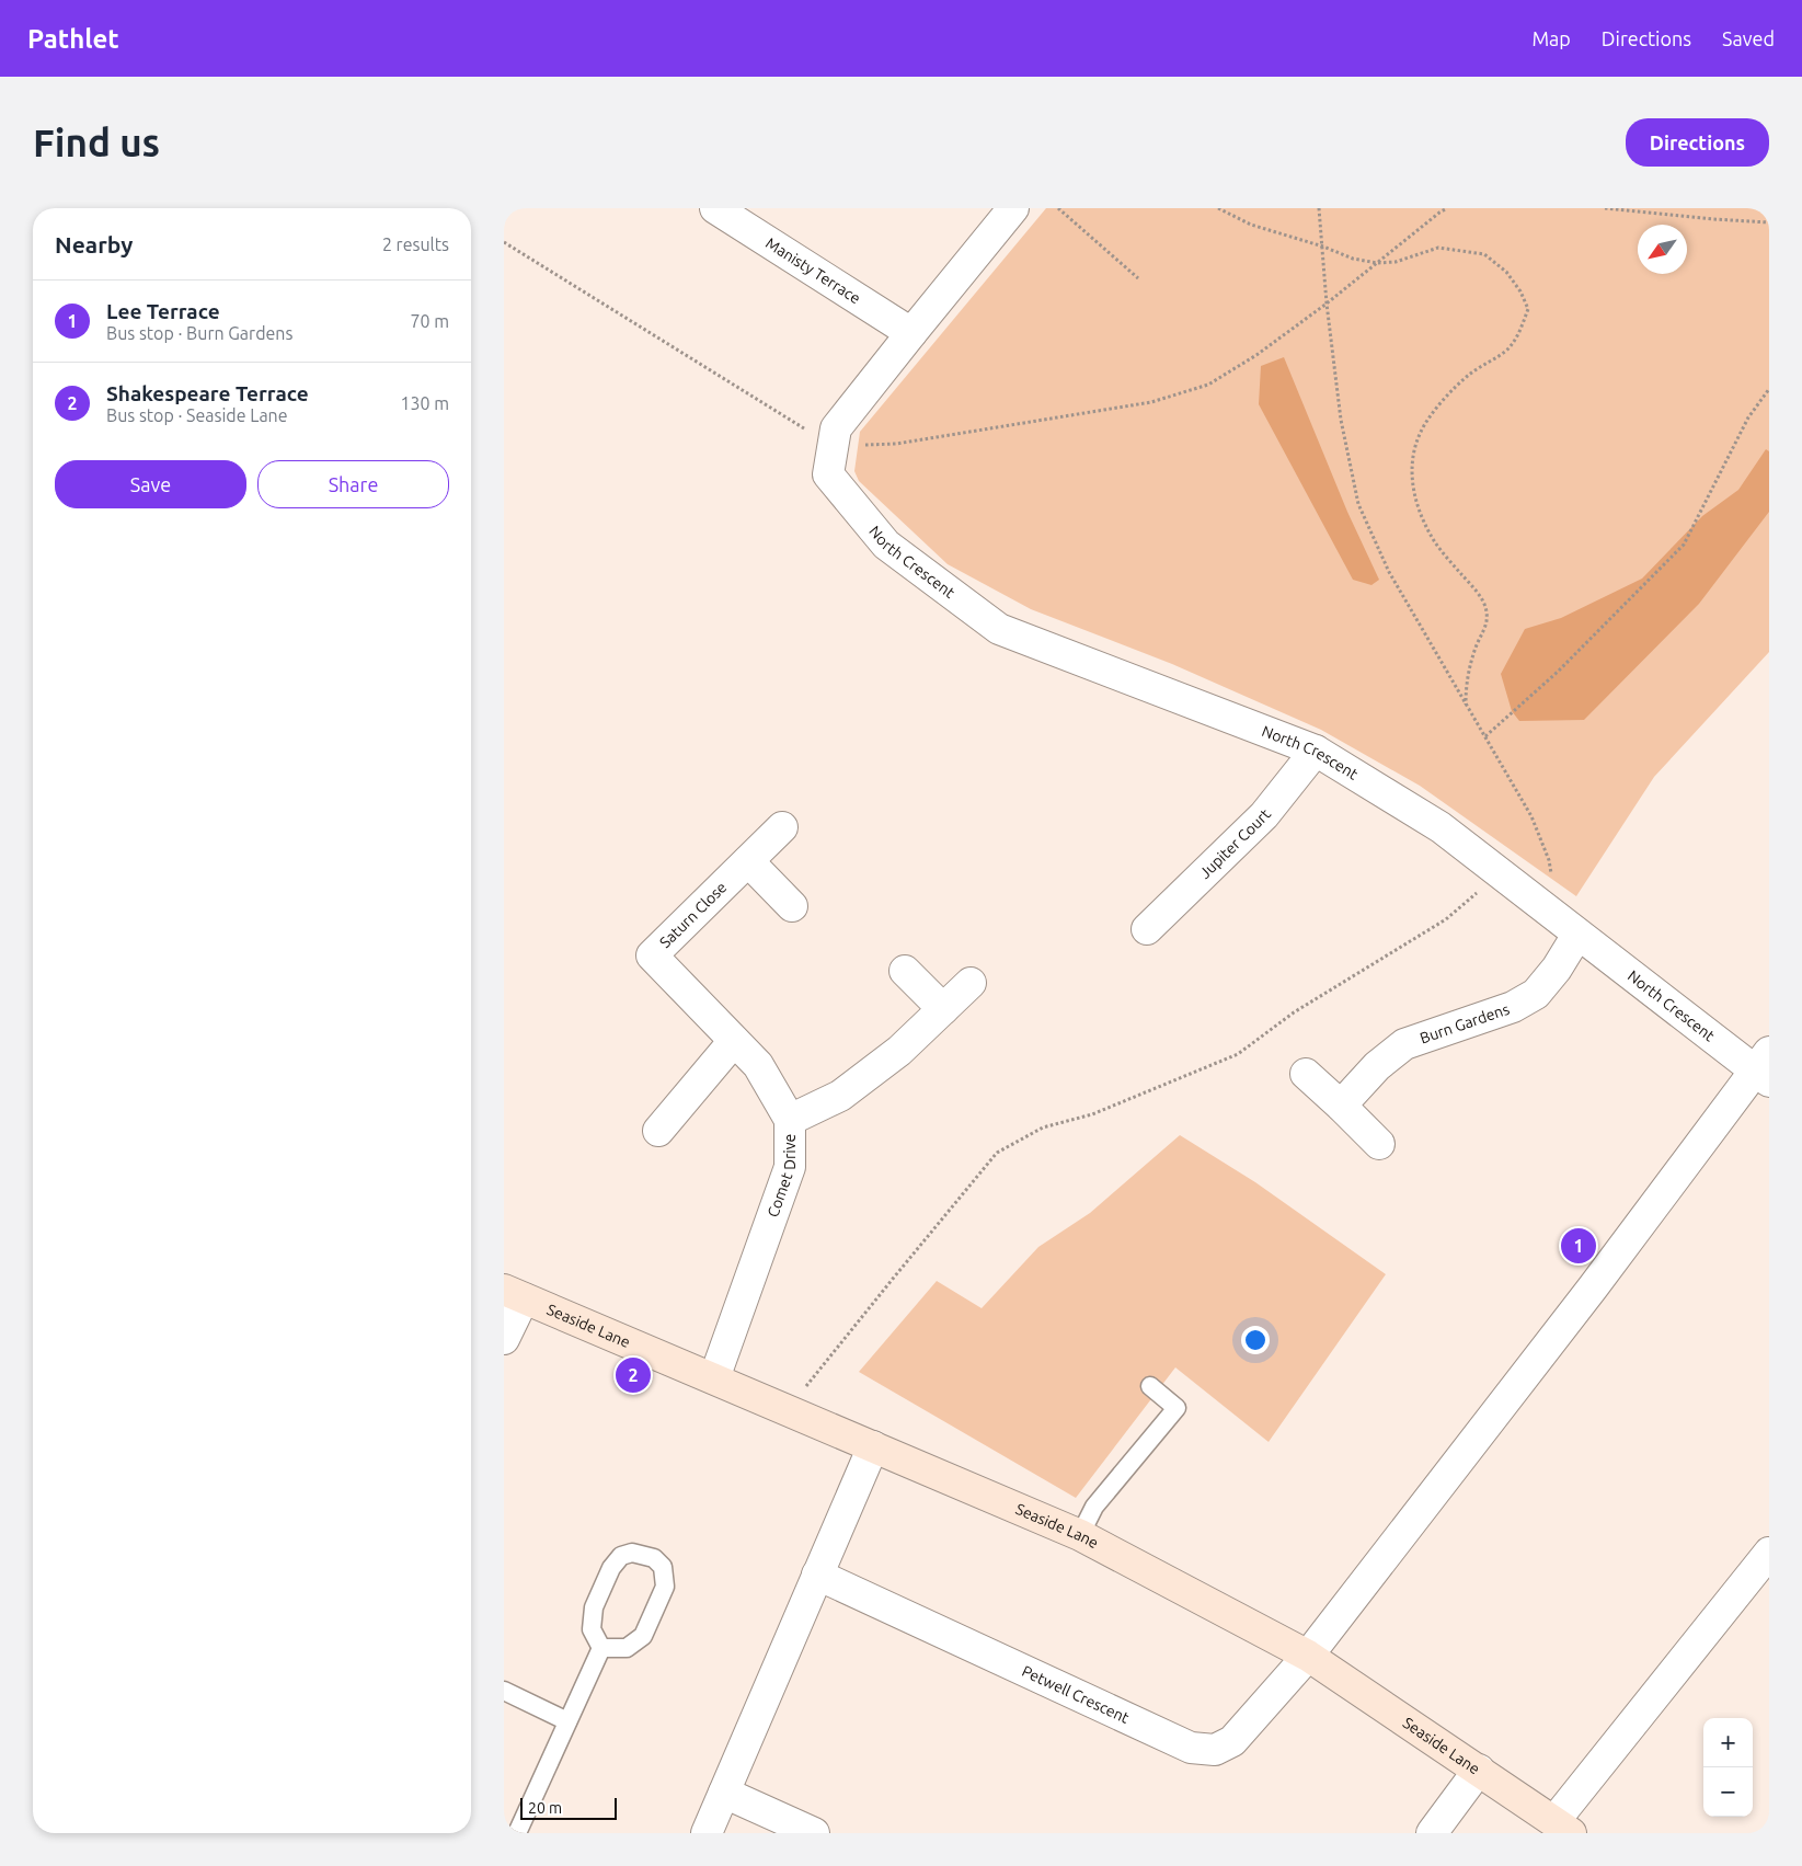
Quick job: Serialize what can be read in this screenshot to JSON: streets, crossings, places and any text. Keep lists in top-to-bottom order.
{
  "streets": {
    "main road": ["Seaside Lane"],
    "street": [
      "Manisty Terrace",
      "North Crescent",
      "Jupiter Court",
      "Saturn Close",
      "Burn Gardens",
      "Comet Drive",
      "Petwell Crescent"
    ]
  },
  "crossings": [
    ["North Crescent", "Jupiter Court"],
    ["North Crescent", "Burn Gardens"],
    ["North Crescent", "Petwell Crescent"],
    ["Saturn Close", "Comet Drive"],
    ["Comet Drive", "Seaside Lane"],
    ["Seaside Lane", "Petwell Crescent"]
  ],
  "scale_bar": "20 m",
  "north": "bottom left",
  "page": {
    "header": "Pathlet",
    "nav": ["Map", "Directions", "Saved"],
    "buttons": [
      "Directions",
      ["Save", "Share"]
    ],
    "title": "Find us",
    "heading": ["Nearby", "2 results"],
    "list": [
      {
        "mark": "1",
        "name": "Lee Terrace",
        "note": "Bus stop · Burn Gardens",
        "value": "70 m"
      },
      {
        "mark": "2",
        "name": "Shakespeare Terrace",
        "note": "Bus stop · Seaside Lane",
        "value": "130 m"
      }
    ],
    "pins": ["1", "2"],
    "map_buttons": ["+", "−"],
    "scale": "20 m"
  }
}
